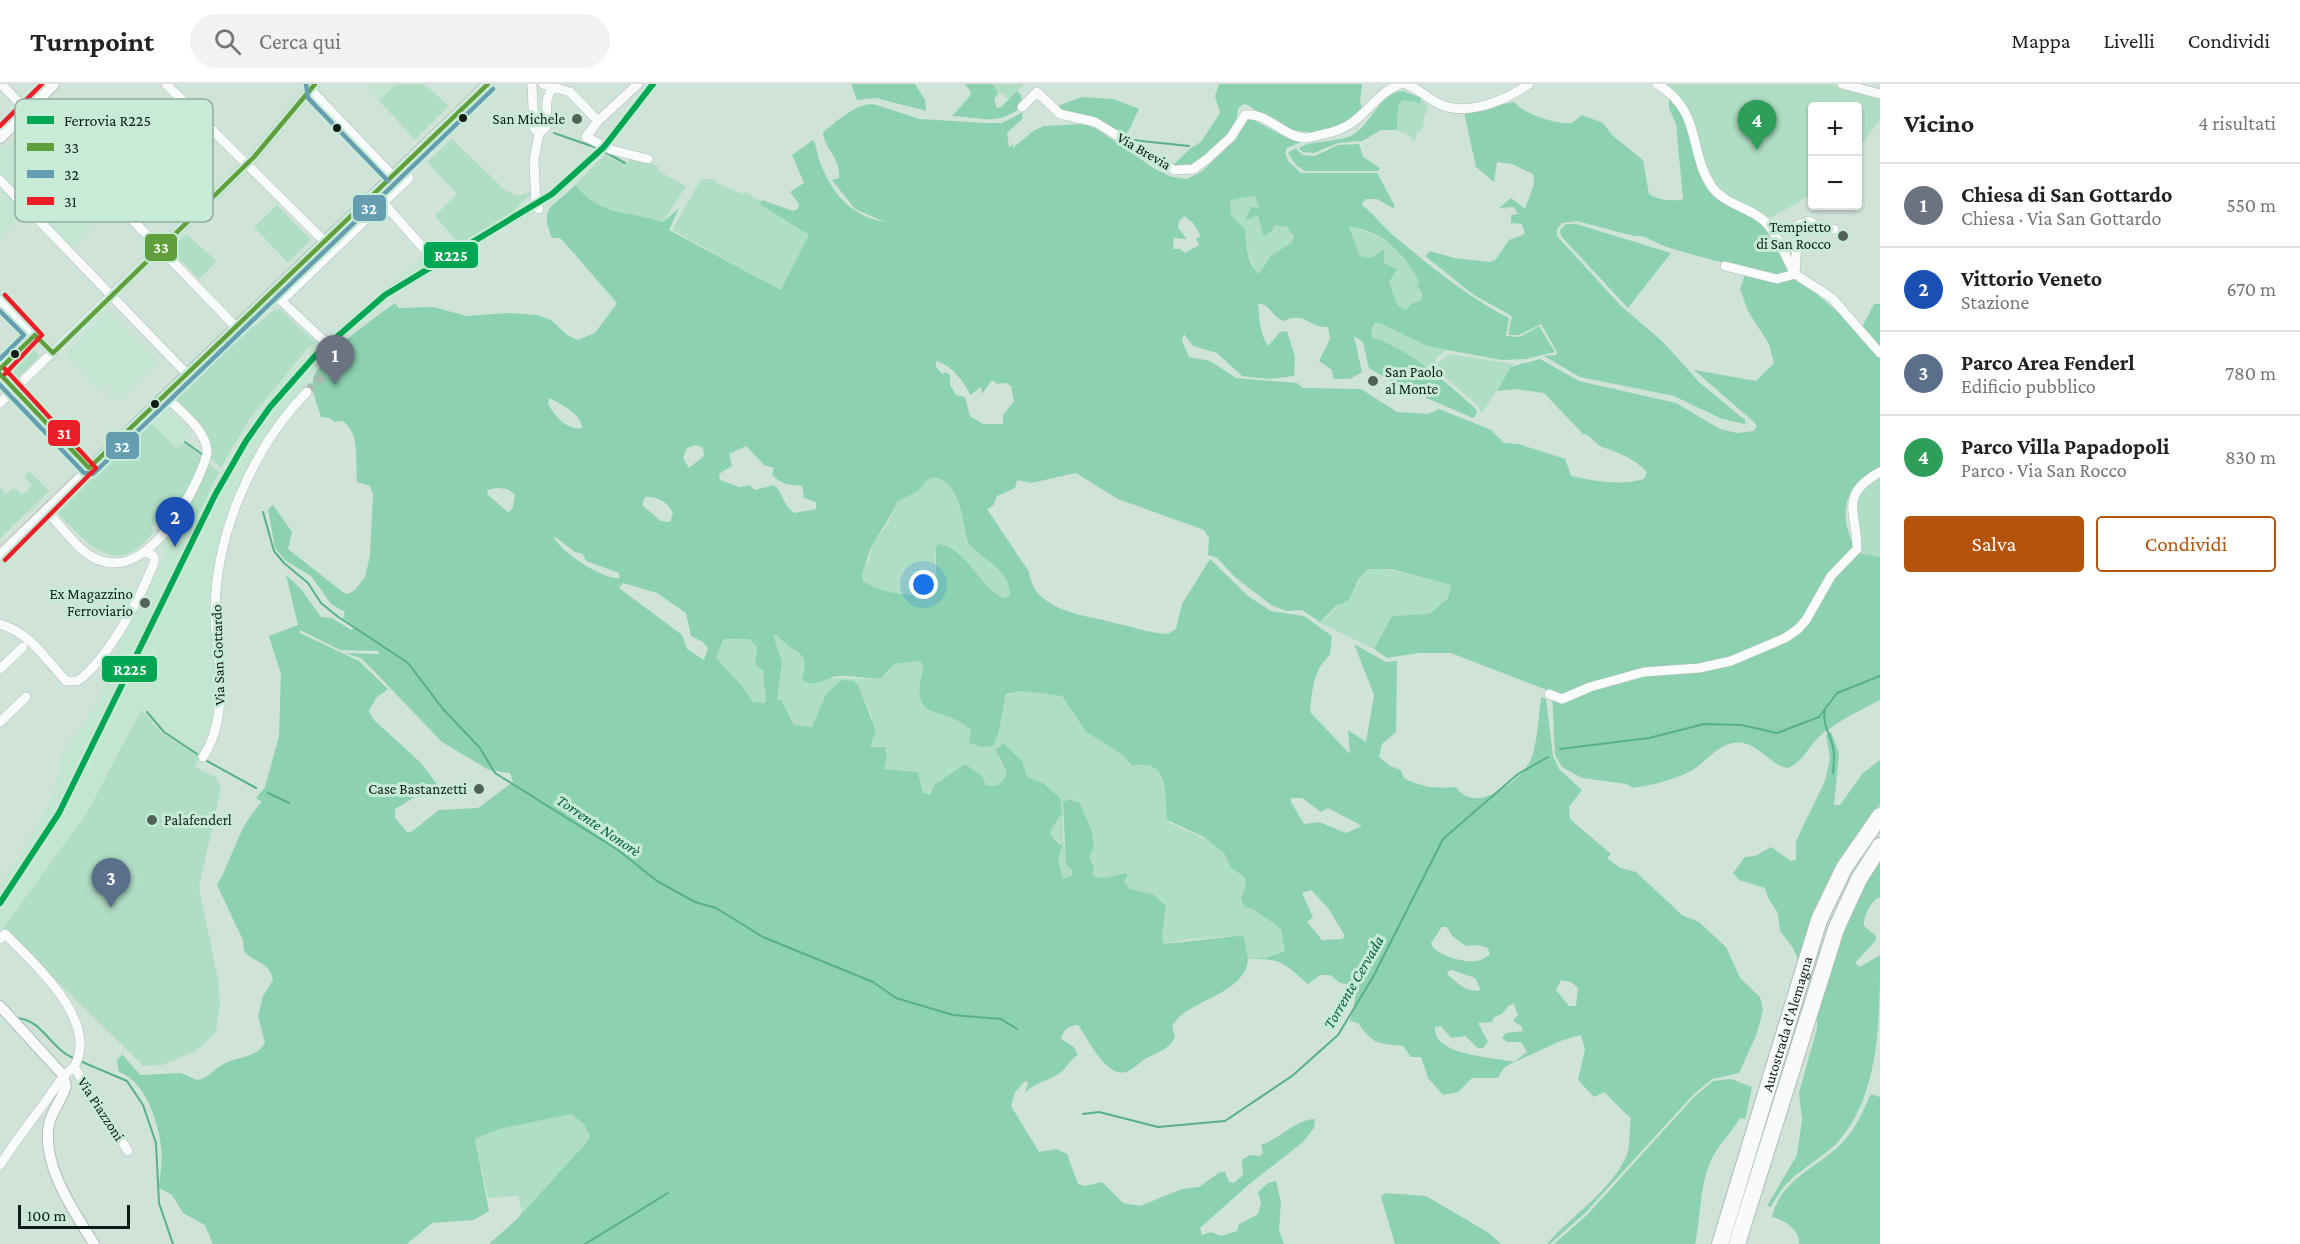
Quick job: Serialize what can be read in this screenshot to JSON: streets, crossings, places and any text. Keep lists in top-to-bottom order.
{
  "streets": {
    "highway": ["Autostrada d'Alemagna"],
    "street": ["Via Brevia", "Via San Gottardo", "Via Piazzoni"]
  },
  "water": ["Torrente Nonorè", "Torrente Cervada"],
  "places": [
    "San Michele",
    "Tempietto di San Rocco",
    "San Paolo al Monte",
    "Ex Magazzino Ferroviario",
    "Case Bastanzetti",
    "Palafenderl"
  ],
  "lines": [
    "rail line R225",
    "transit line 33",
    "transit line 32",
    "transit line 31"
  ],
  "legend": [
    "Ferrovia R225",
    "33",
    "32",
    "31"
  ],
  "scale_bar": "100 m",
  "page": {
    "header": "Turnpoint",
    "search": "Cerca qui",
    "nav": ["Mappa", "Livelli", "Condividi"],
    "heading": ["Vicino", "4 risultati"],
    "pins": [
      "4",
      "1",
      "2",
      "3"
    ],
    "map_buttons": ["+", "−"],
    "list": [
      {
        "mark": "1",
        "name": "Chiesa di San Gottardo",
        "note": "Chiesa · Via San Gottardo",
        "value": "550 m"
      },
      {
        "mark": "2",
        "name": "Vittorio Veneto",
        "note": "Stazione",
        "value": "670 m"
      },
      {
        "mark": "3",
        "name": "Parco Area Fenderl",
        "note": "Edificio pubblico",
        "value": "780 m"
      },
      {
        "mark": "4",
        "name": "Parco Villa Papadopoli",
        "note": "Parco · Via San Rocco",
        "value": "830 m"
      }
    ],
    "buttons": ["Salva", "Condividi"],
    "scale": "100 m"
  }
}
